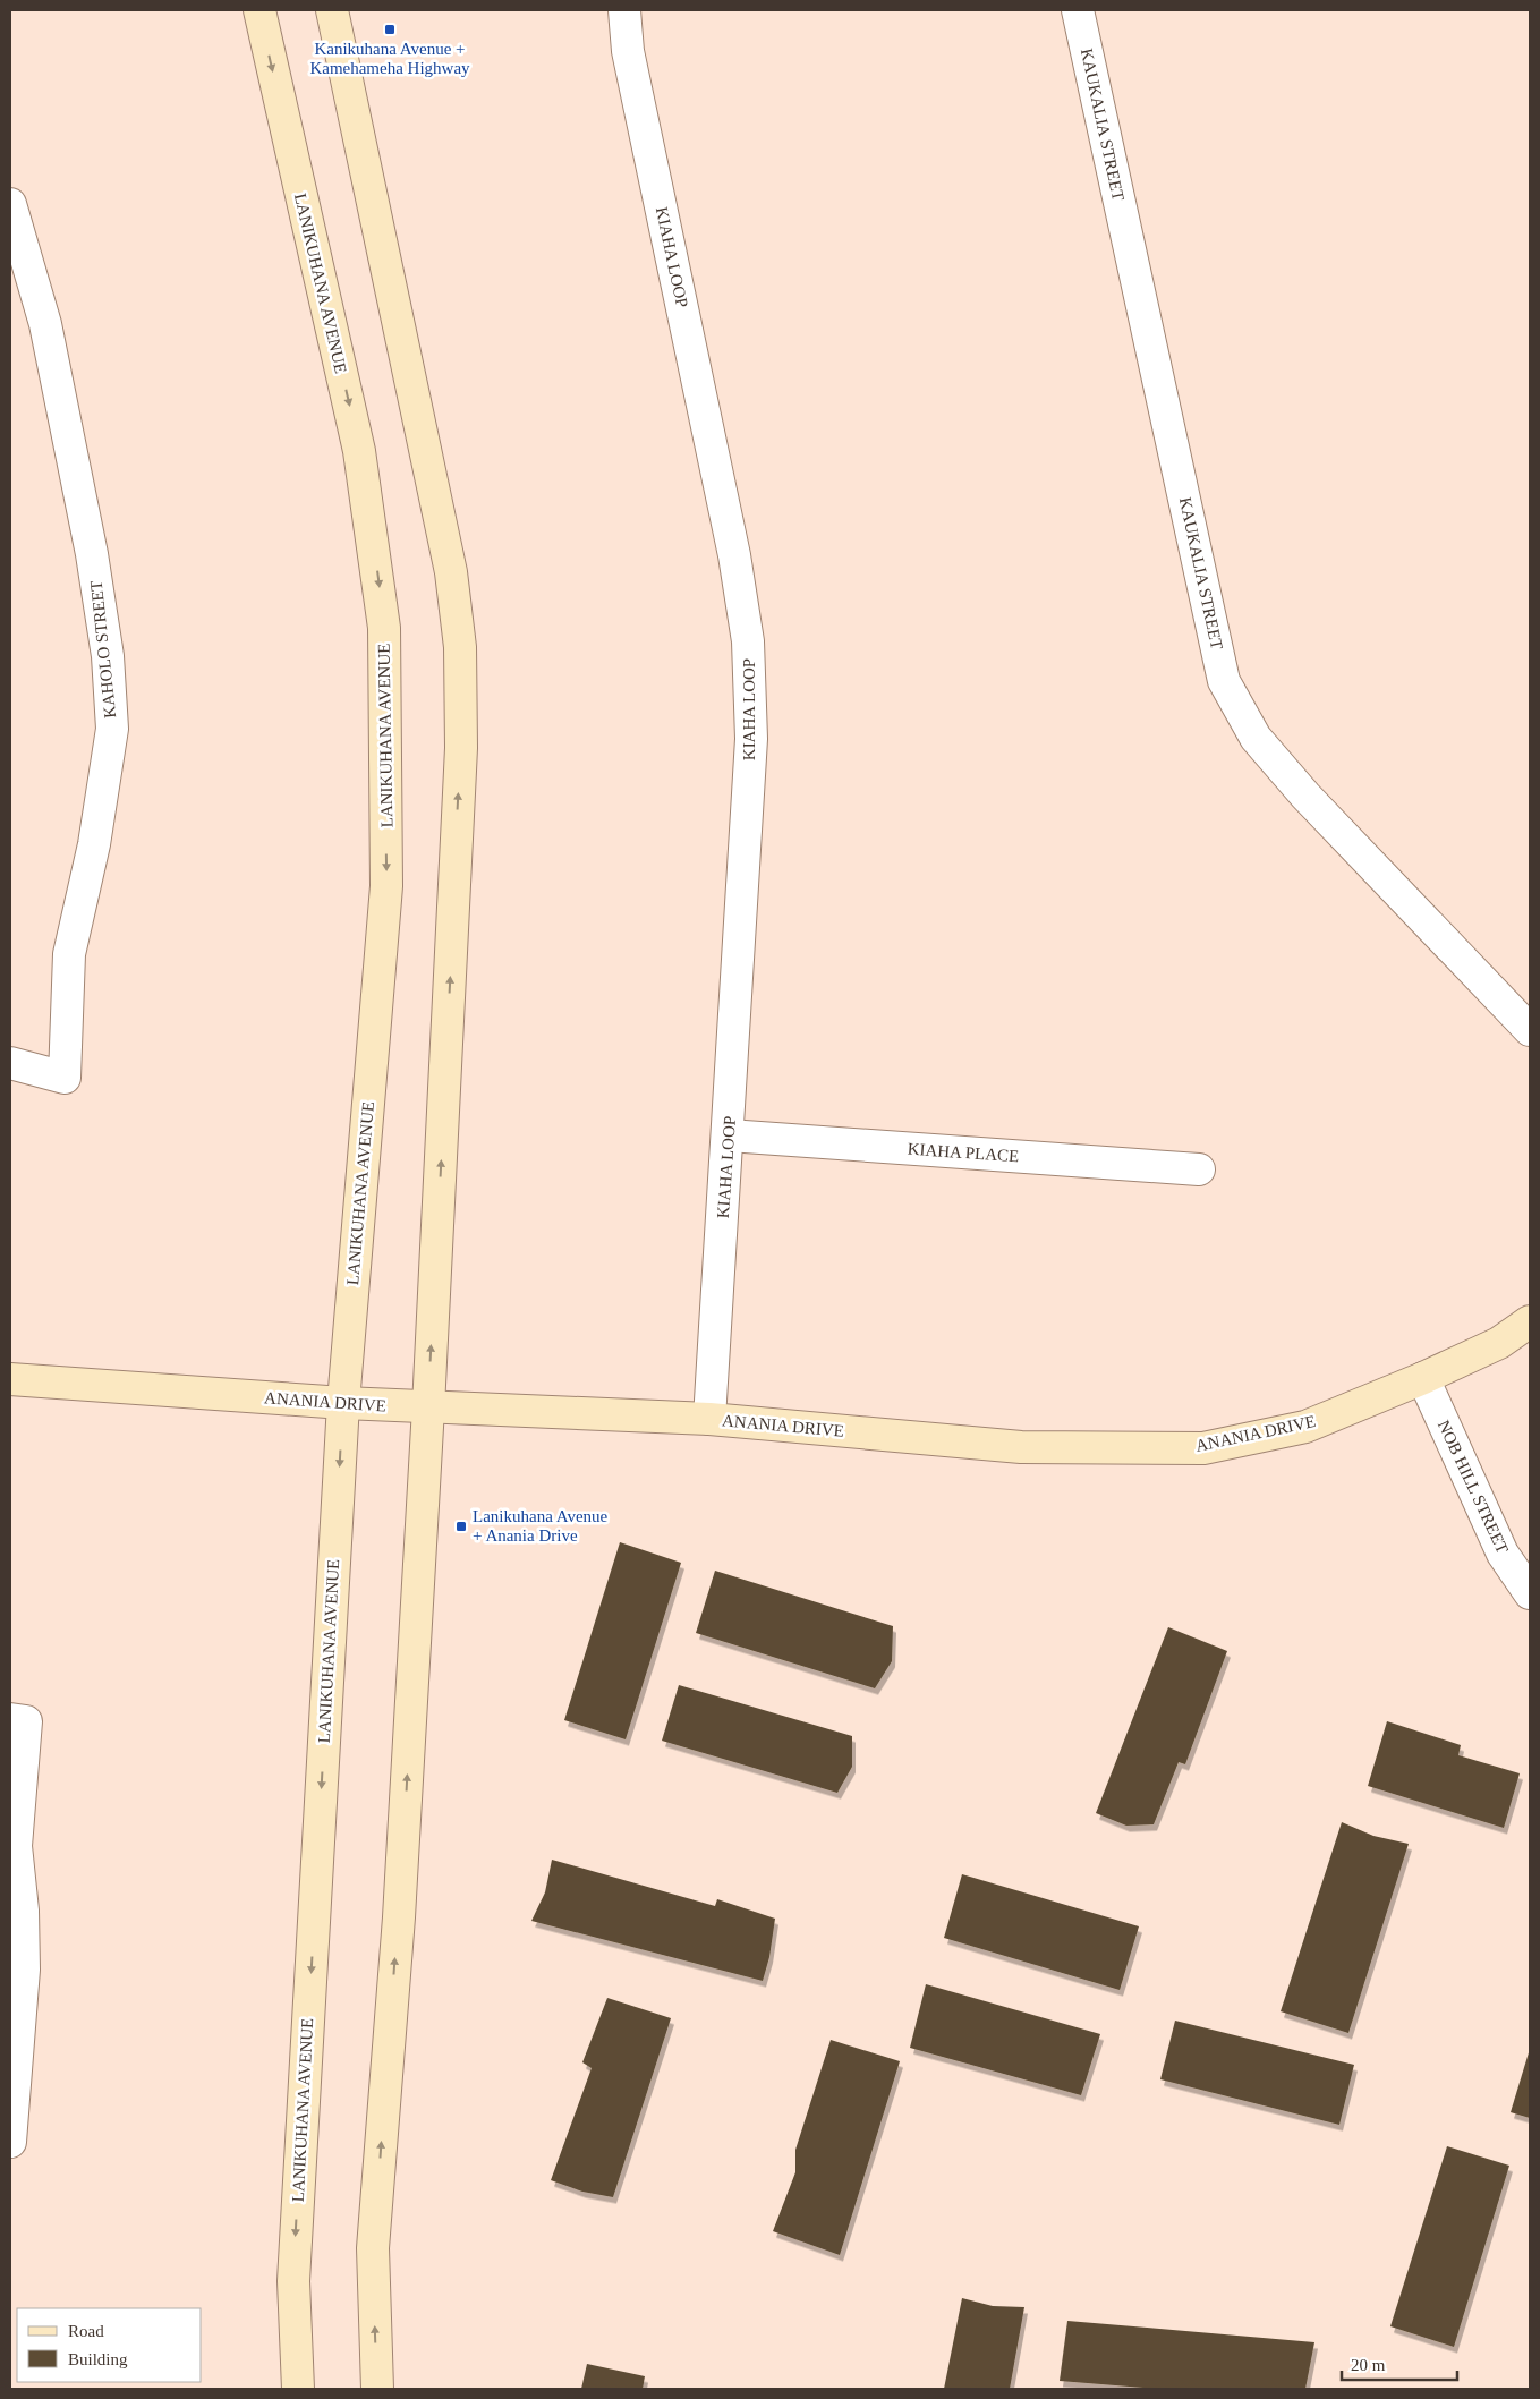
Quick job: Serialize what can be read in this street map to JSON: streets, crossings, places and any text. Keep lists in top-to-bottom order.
{
  "streets": {
    "main road": ["LANIKUHANA AVENUE", "ANANIA DRIVE"],
    "street": [
      "KAUKALIA STREET",
      "KIAHA LOOP",
      "KAHOLO STREET",
      "KIAHA PLACE",
      "NOB HILL STREET"
    ]
  },
  "crossings": [
    ["KIAHA LOOP", "KIAHA PLACE"],
    ["KIAHA LOOP", "ANANIA DRIVE"],
    ["LANIKUHANA AVENUE", "ANANIA DRIVE"],
    ["ANANIA DRIVE", "NOB HILL STREET"]
  ],
  "places": {
    "transit": ["Kanikuhana Avenue + Kamehameha Highway", "Lanikuhana Avenue + Anania Drive"]
  },
  "legend": ["Road", "Building"],
  "scale_bar": "20 m"
}
